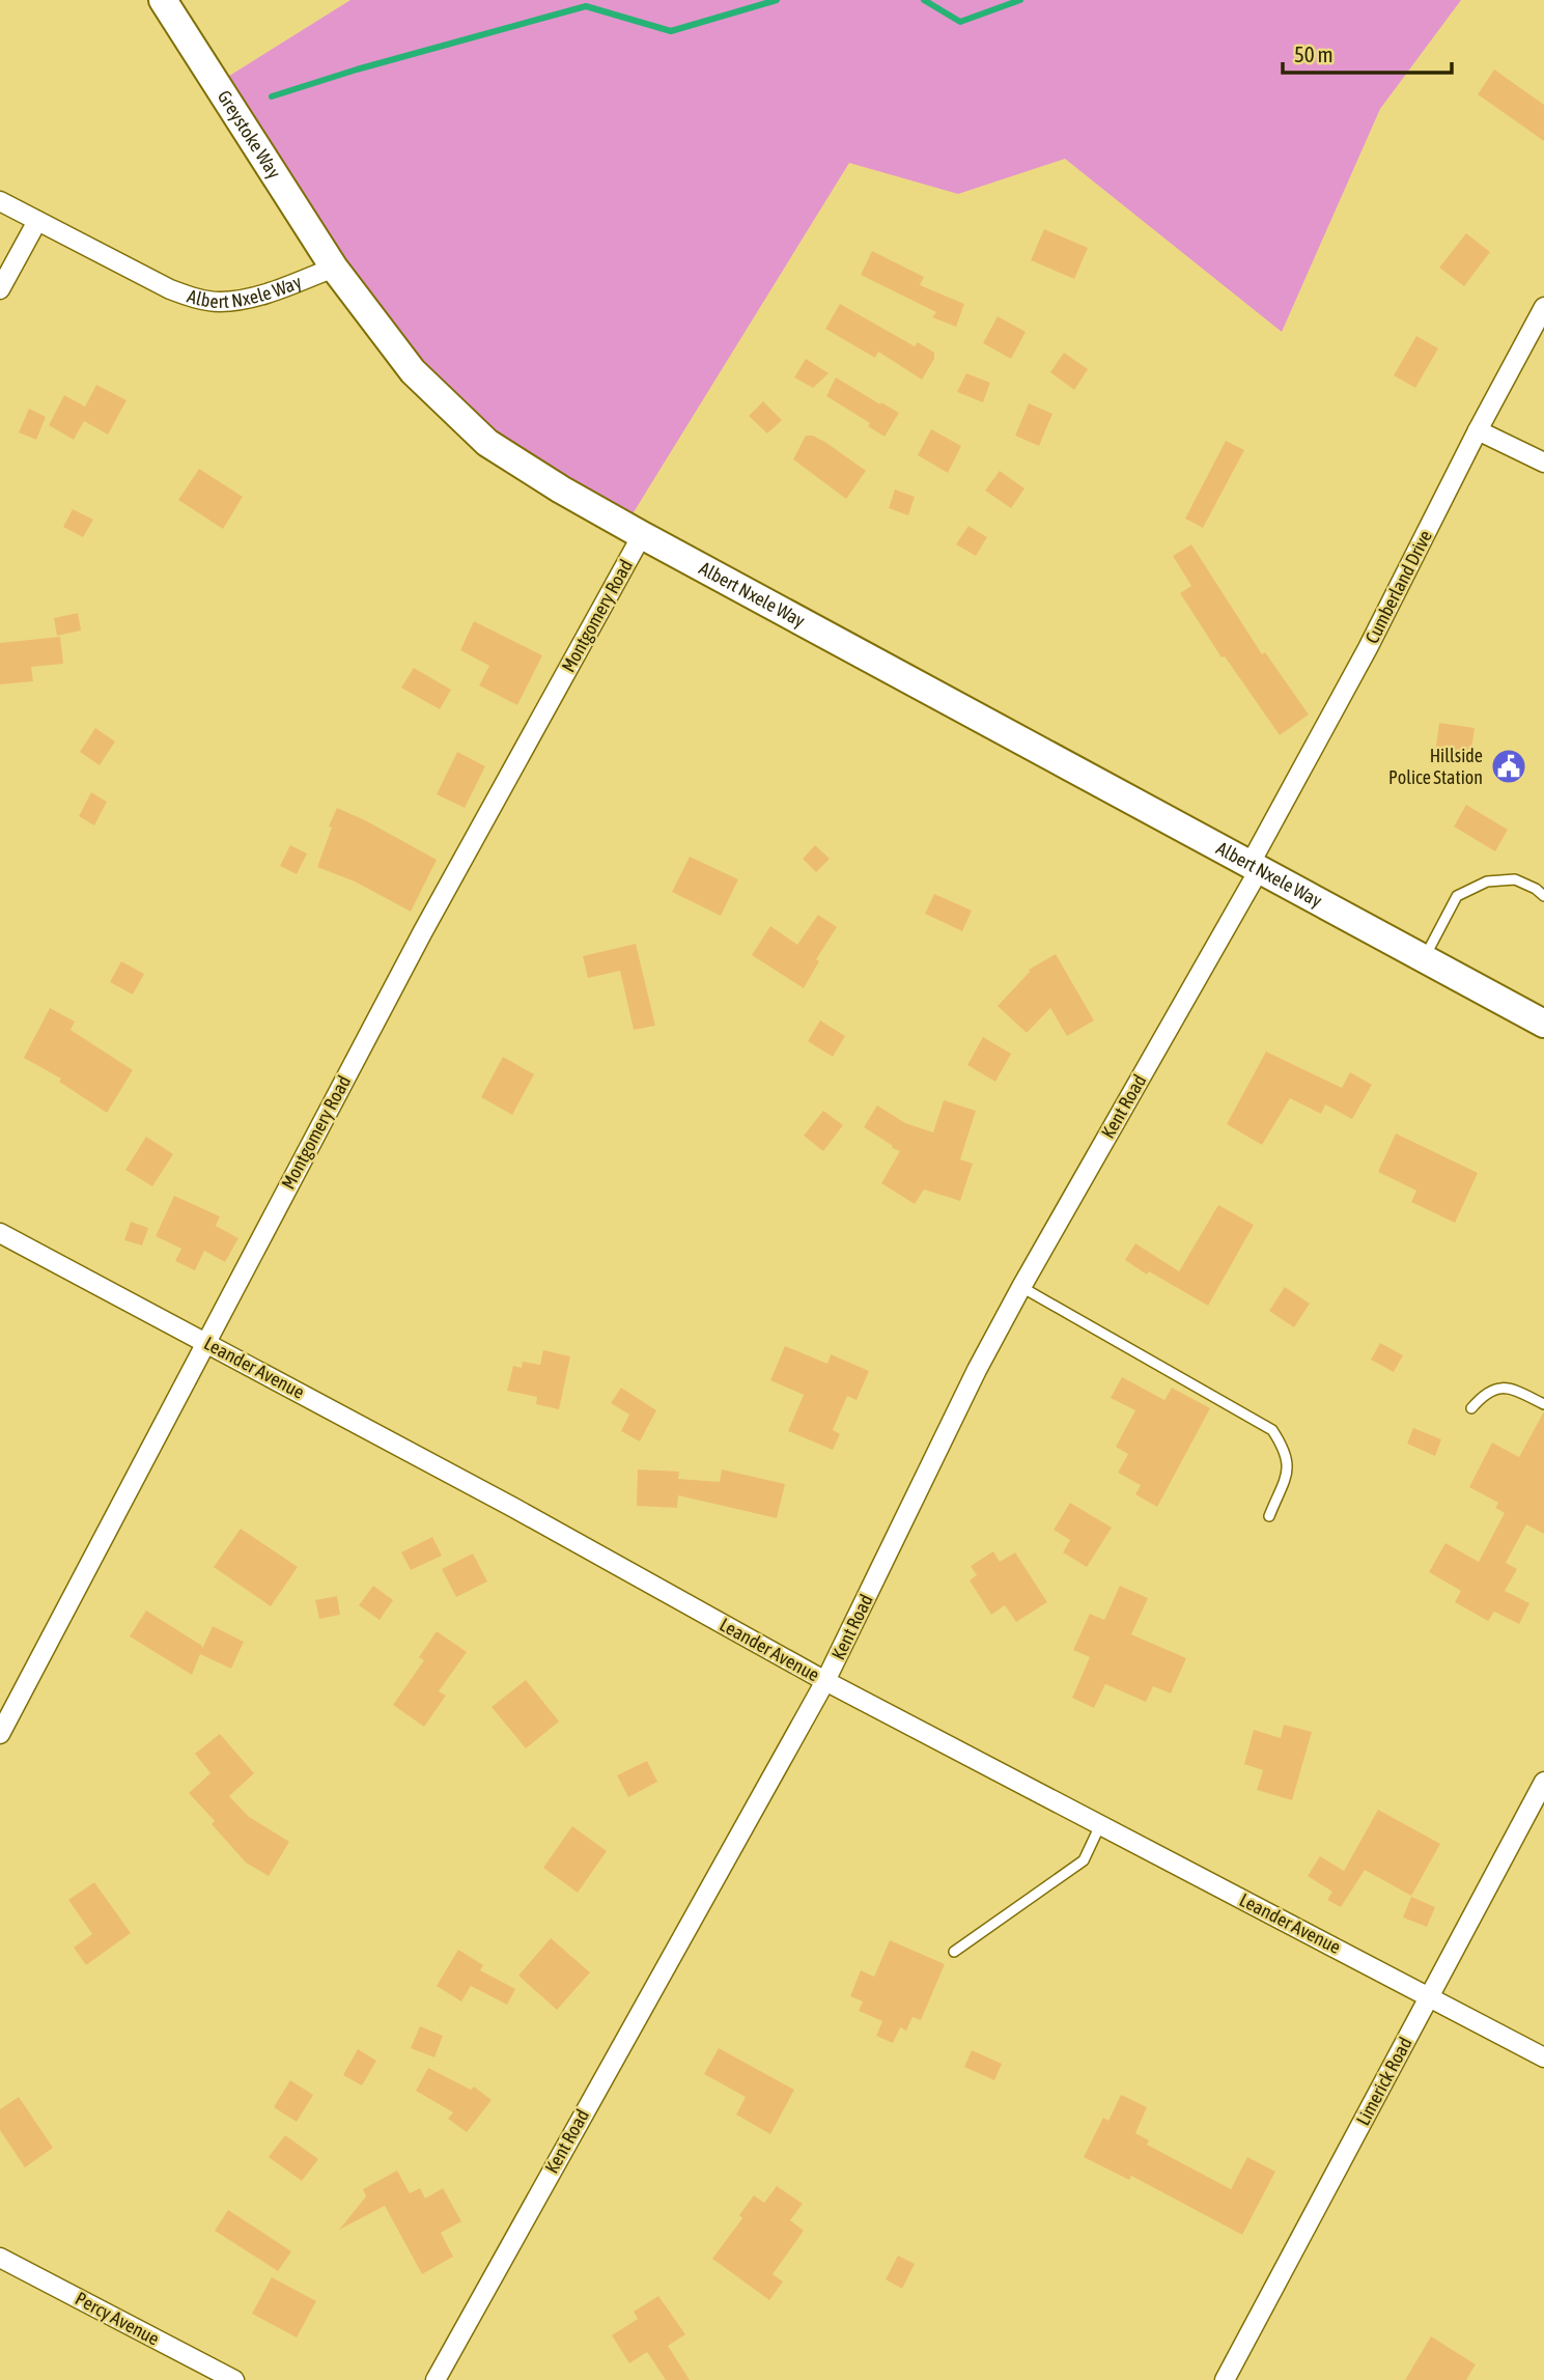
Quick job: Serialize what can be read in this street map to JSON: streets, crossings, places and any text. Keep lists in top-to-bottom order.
{
  "streets": {
    "main road": ["Greystoke Way", "Albert Nxele Way"],
    "street": [
      "Cumberland Drive",
      "Montgomery Road",
      "Kent Road",
      "Leander Avenue",
      "Limerick Road",
      "Percy Avenue"
    ]
  },
  "crossings": [
    ["Greystoke Way", "Albert Nxele Way"],
    ["Albert Nxele Way", "Cumberland Drive"],
    ["Albert Nxele Way", "Montgomery Road"],
    ["Albert Nxele Way", "Kent Road"],
    ["Cumberland Drive", "Kent Road"],
    ["Montgomery Road", "Leander Avenue"],
    ["Kent Road", "Leander Avenue"],
    ["Leander Avenue", "Limerick Road"]
  ],
  "places": {
    "public building": ["Hillside Police Station"]
  },
  "scale_bar": "50 m"
}
